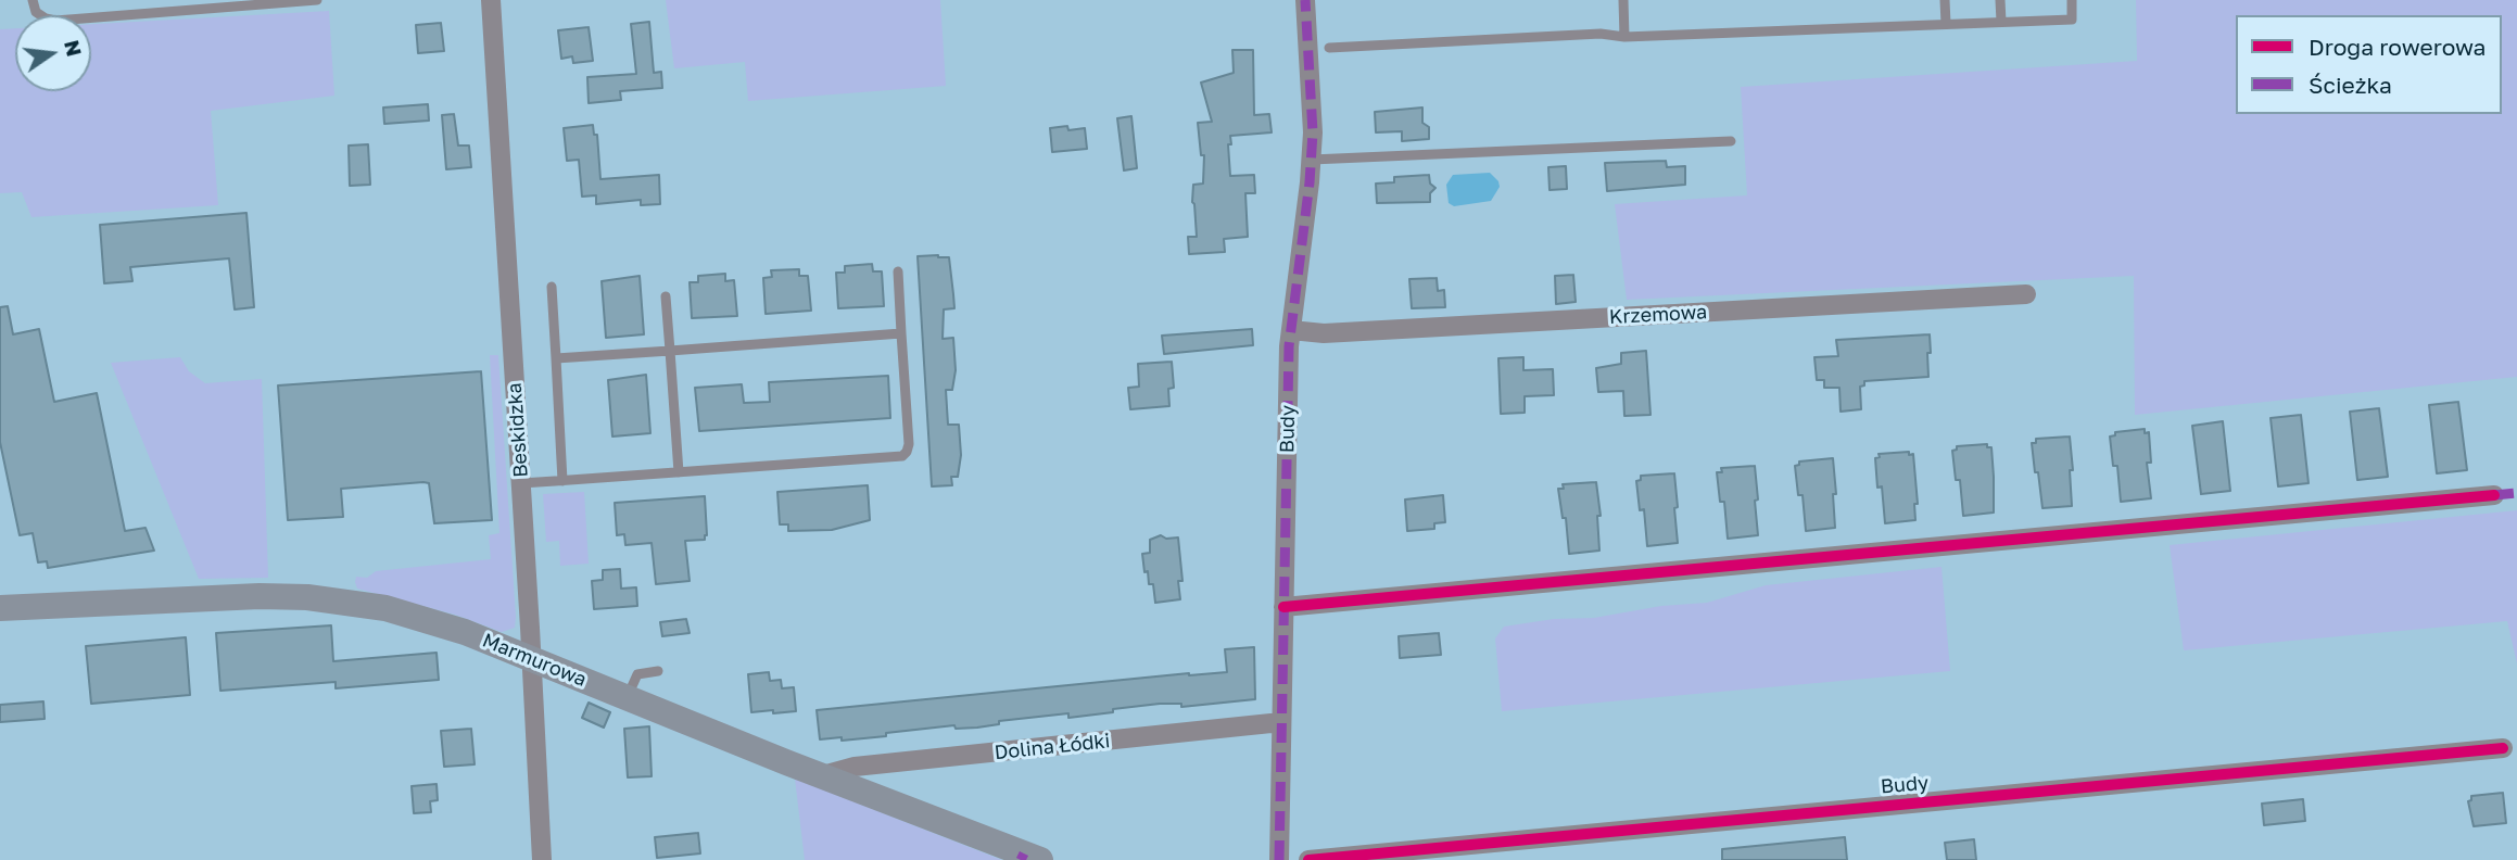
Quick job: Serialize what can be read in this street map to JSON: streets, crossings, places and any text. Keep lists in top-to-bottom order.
{
  "streets": {
    "street": [
      "Krzemowa",
      "Budy",
      "Beskidzka",
      "Marmurowa",
      "Dolina Łódki"
    ]
  },
  "crossings": [
    ["Krzemowa", "Budy"],
    ["Budy", "Dolina Łódki"],
    ["Beskidzka", "Marmurowa"],
    ["Marmurowa", "Dolina Łódki"]
  ],
  "legend": ["Droga rowerowa", "Ścieżka"],
  "north": "right"
}
